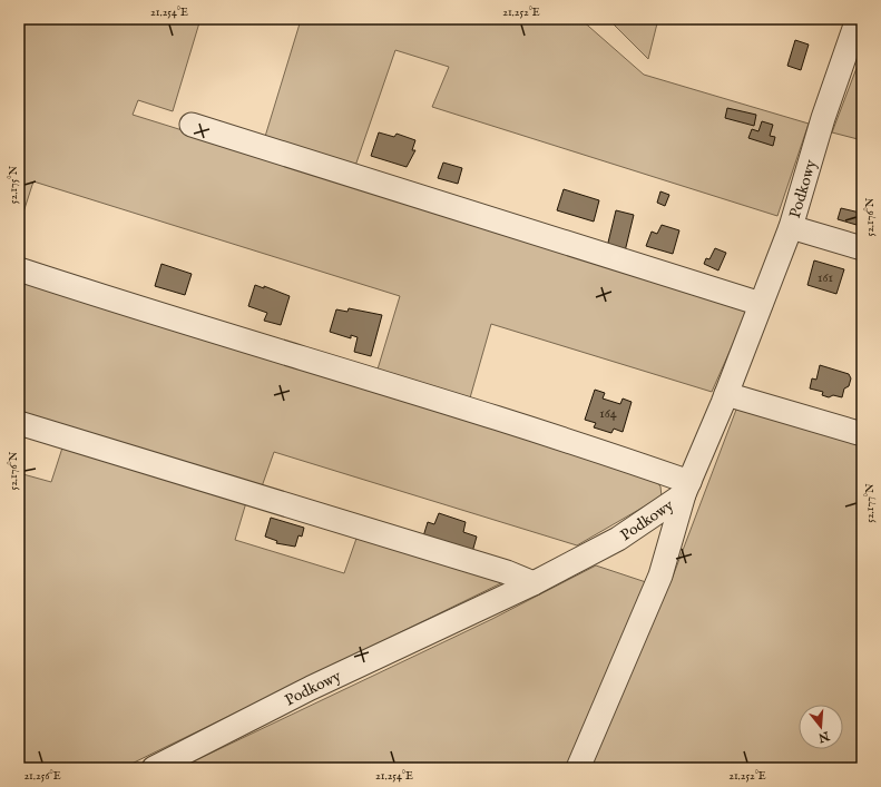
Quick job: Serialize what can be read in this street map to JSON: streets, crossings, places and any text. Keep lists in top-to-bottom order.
{
  "streets": {
    "street": ["Podkowy"]
  },
  "house_numbers": ["161", "164"],
  "north": "bottom",
  "coordinates": [
    "21.254°E",
    "21.252°E",
    "52.175°N",
    "52.176°N",
    "52.177°N",
    "21.256°E"
  ]
}
